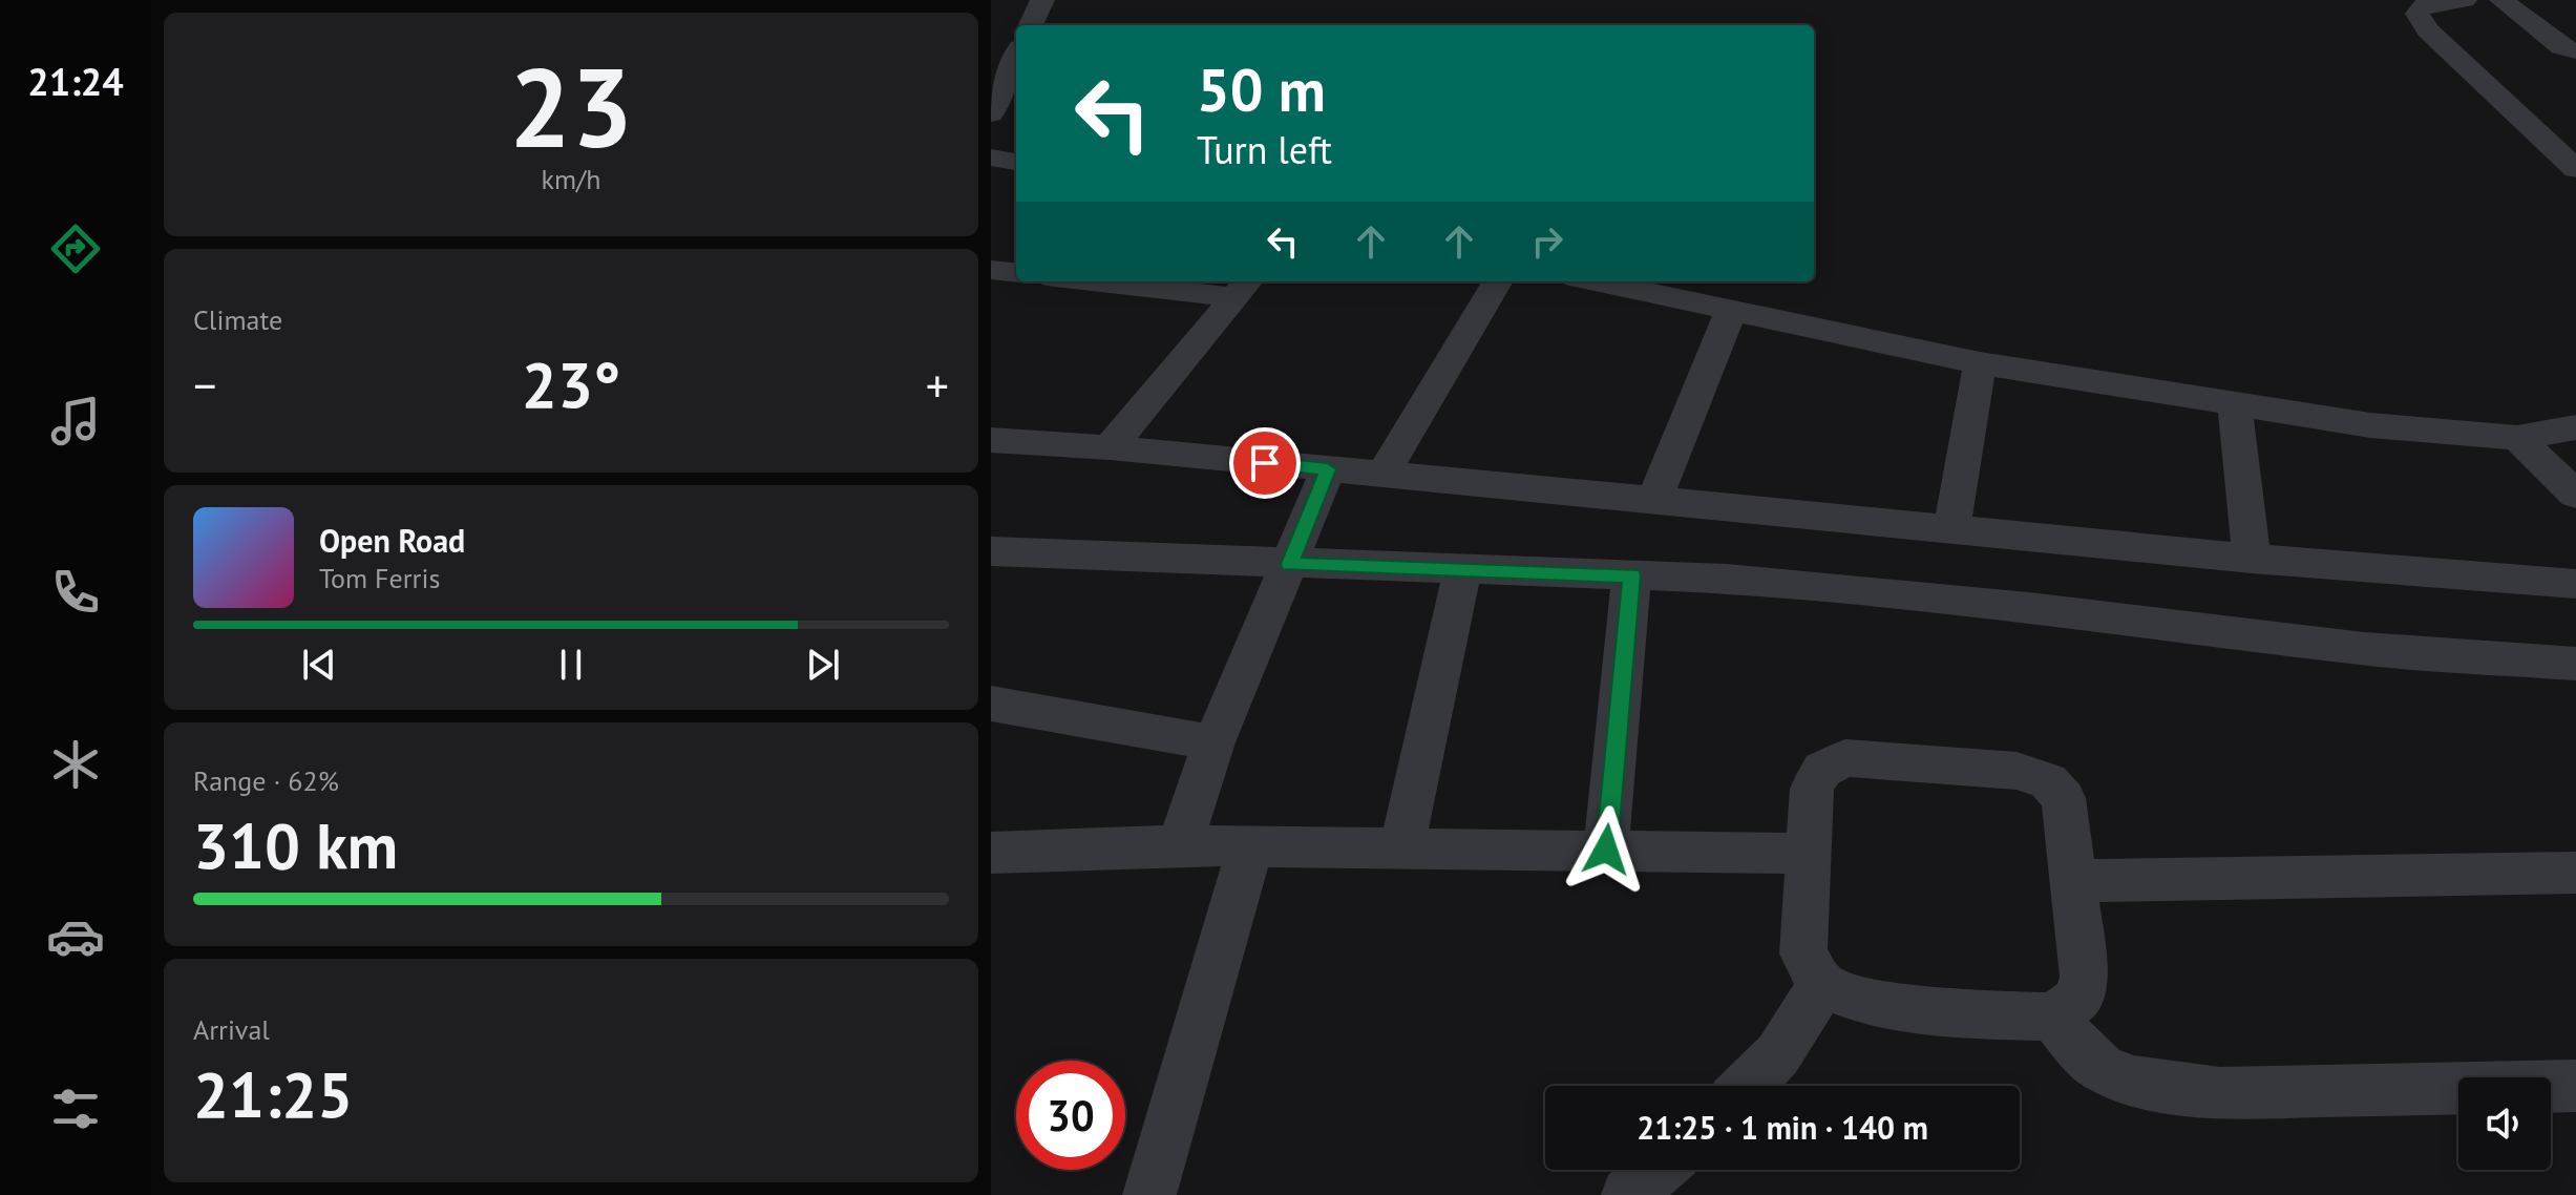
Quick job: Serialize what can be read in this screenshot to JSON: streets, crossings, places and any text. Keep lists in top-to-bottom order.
{
  "page": {
    "tabs": "21:24",
    "tile": [
      ["23", "km/h"],
      "Climate",
      ["Range · 62%", "310 km"],
      ["Arrival", "21:25"]
    ],
    "turn": ["50 m", "Turn left"],
    "heat": ["−", "23°", "+"],
    "song": ["Open Road", "Tom Ferris"],
    "limit": "30",
    "trip": "21:25 · 1 min · 140 m"
  }
}
